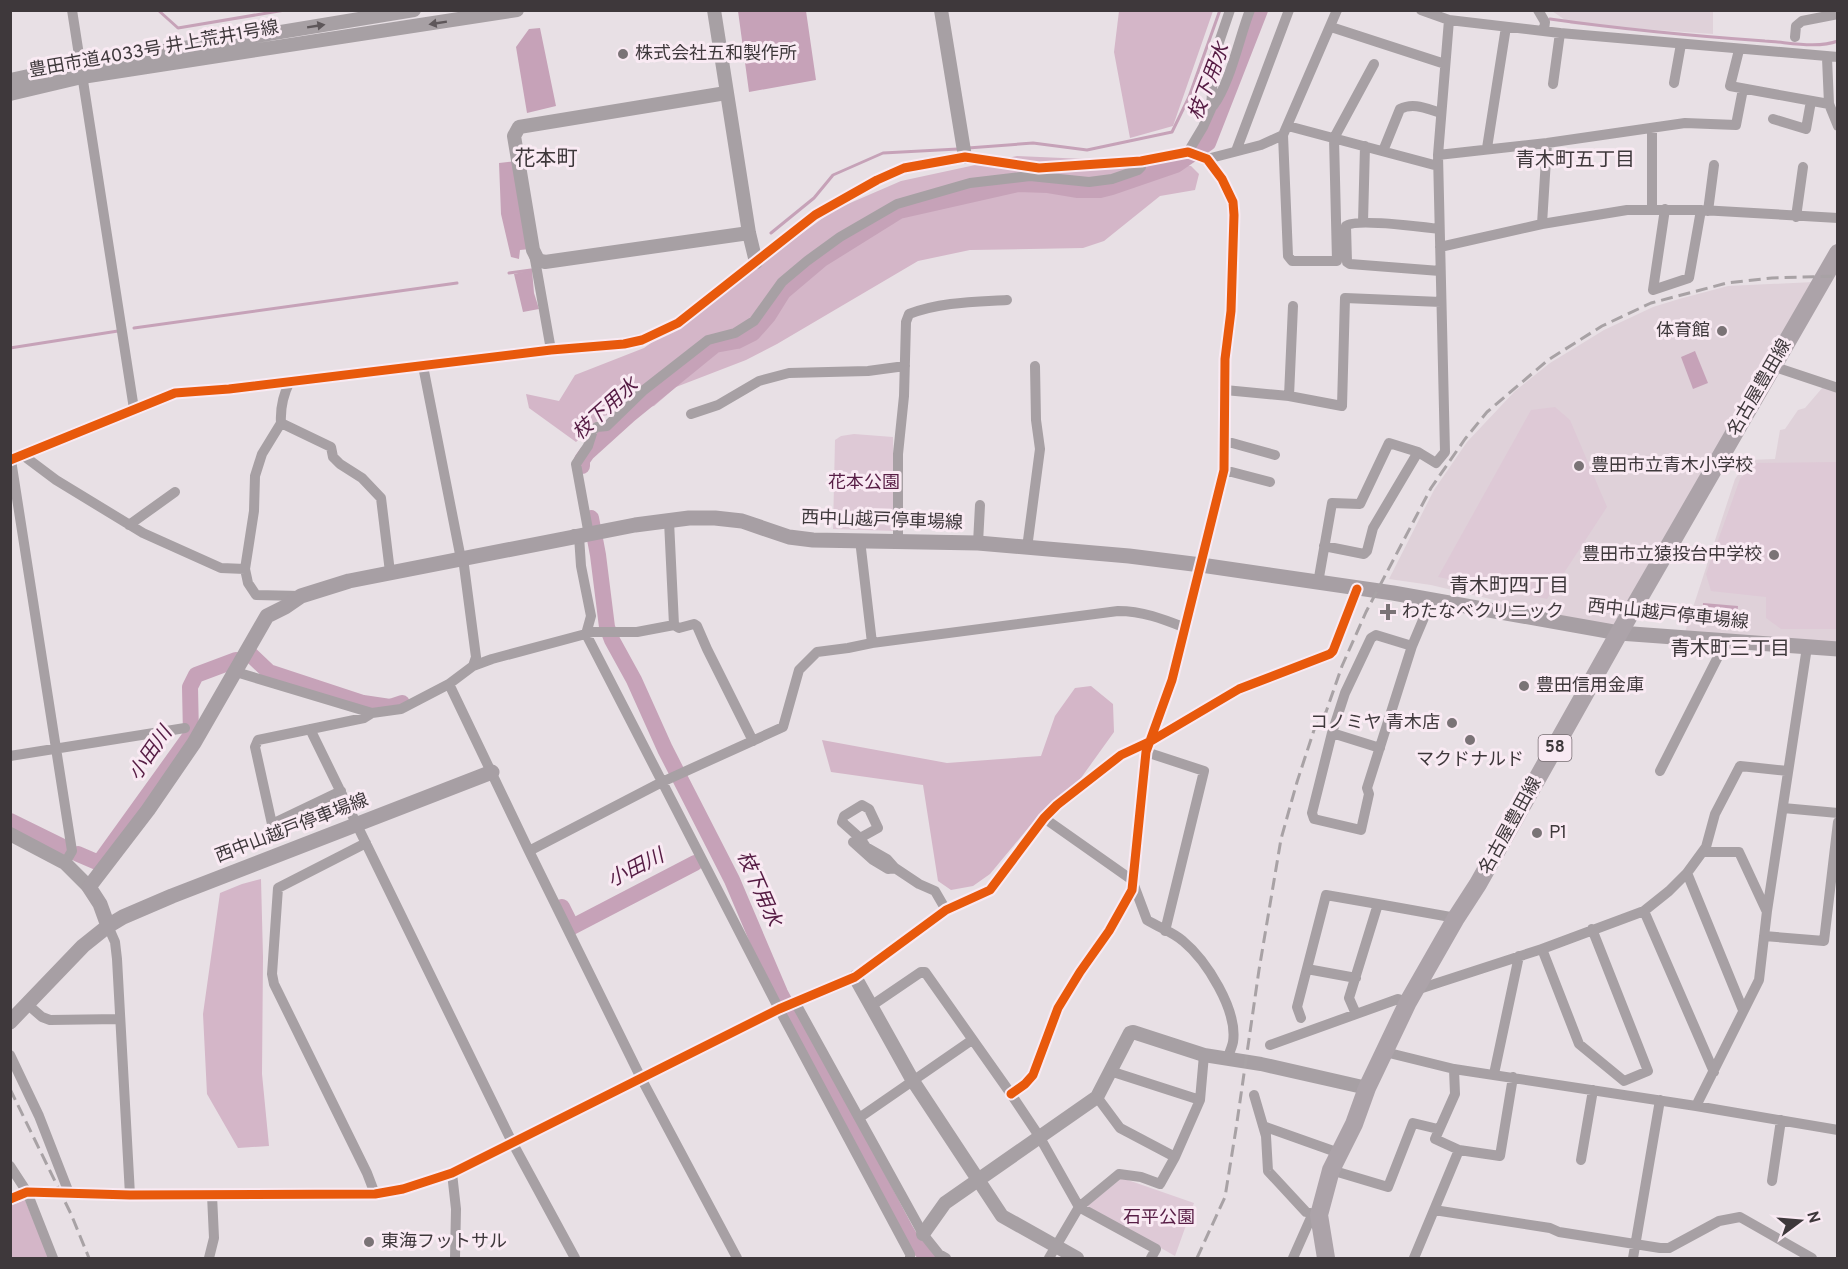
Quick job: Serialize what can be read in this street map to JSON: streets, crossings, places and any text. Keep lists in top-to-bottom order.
{
  "streets": {
    "main road": ["名古屋豊田線", "西中山越戸停車場線", "58"],
    "street": ["豊田市道4033号 井上荒井1号線"]
  },
  "crossings": [
    ["名古屋豊田線", "西中山越戸停車場線"]
  ],
  "districts": [
    "花本町",
    "青木町五丁目",
    "青木町四丁目",
    "青木町三丁目"
  ],
  "water": ["枝下用水", "小田川"],
  "parks": ["花本公園", "石平公園"],
  "places": {
    "other": [
      "株式会社五和製作所",
      "体育館",
      "豊田市立青木小学校",
      "豊田市立猿投台中学校",
      "豊田信用金庫",
      "コノミヤ 青木店",
      "マクドナルド",
      "P1",
      "東海フットサル"
    ],
    "health": ["わたなべクリニック"]
  },
  "north": "right"
}
